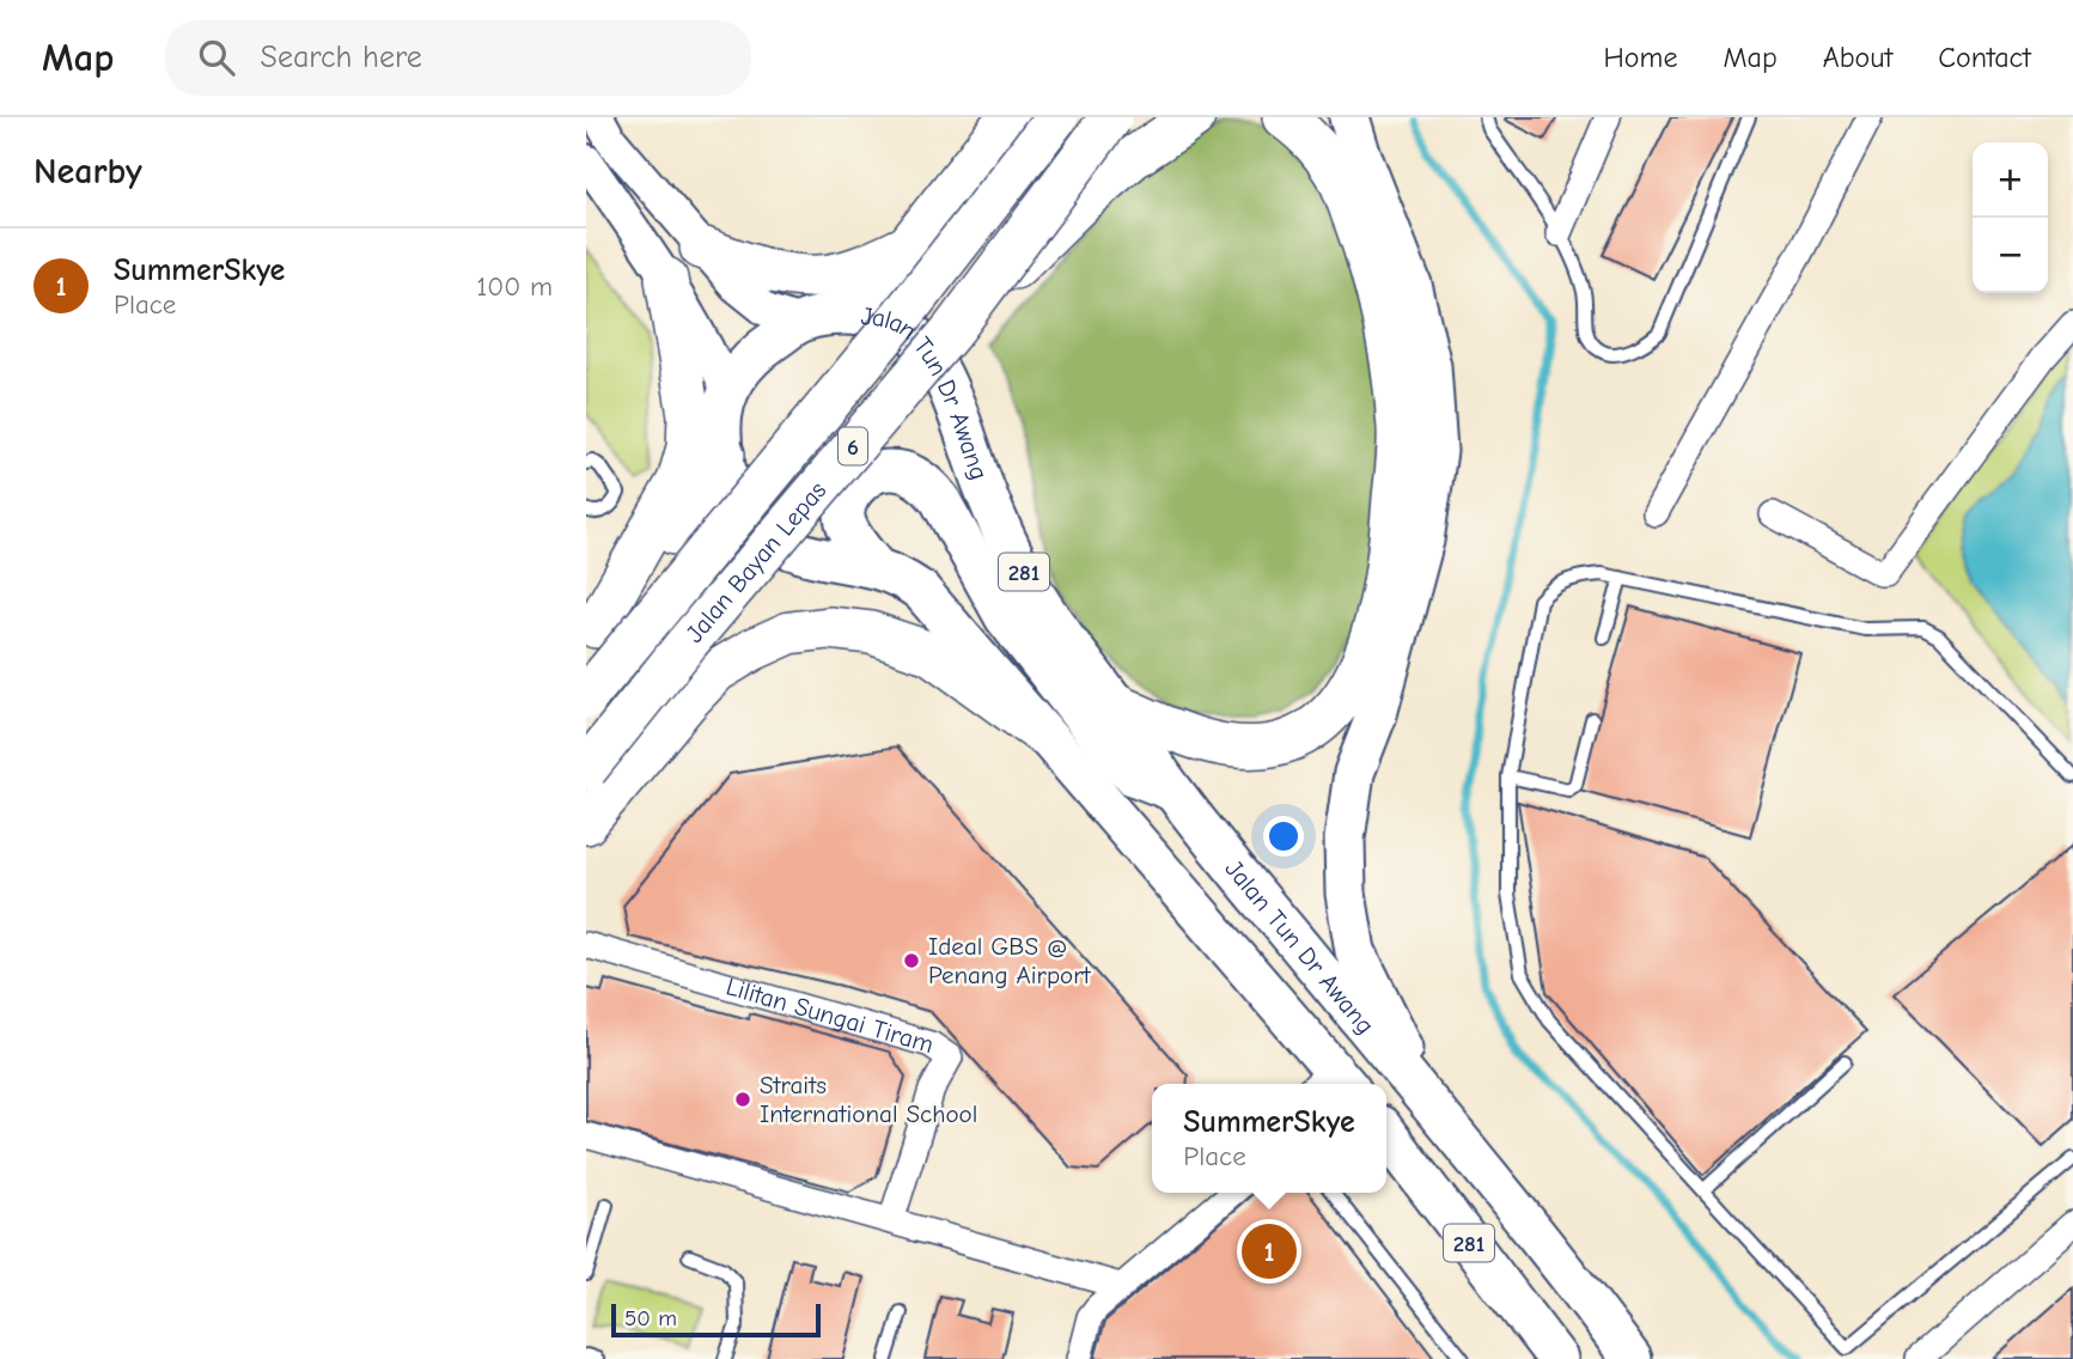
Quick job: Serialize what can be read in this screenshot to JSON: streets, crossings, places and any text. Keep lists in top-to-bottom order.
{
  "streets": {
    "highway": ["6", "Jalan Bayan Lepas"],
    "main road": ["Jalan Tun Dr Awang", "281"],
    "street": ["Lilitan Sungai Tiram"]
  },
  "places": ["Ideal GBS @ Penang Airport", "Straits International School"],
  "scale_bar": "50 m",
  "page": {
    "header": "Map",
    "search": "Search here",
    "nav": [
      "Home",
      "Map",
      "About",
      "Contact"
    ],
    "heading": "Nearby",
    "map_buttons": ["+", "−"],
    "list": [
      {
        "mark": "1",
        "name": "SummerSkye",
        "note": "Place",
        "value": "100 m"
      }
    ],
    "popup": ["SummerSkye", "Place"],
    "pins": "1",
    "scale": "50 m"
  }
}
